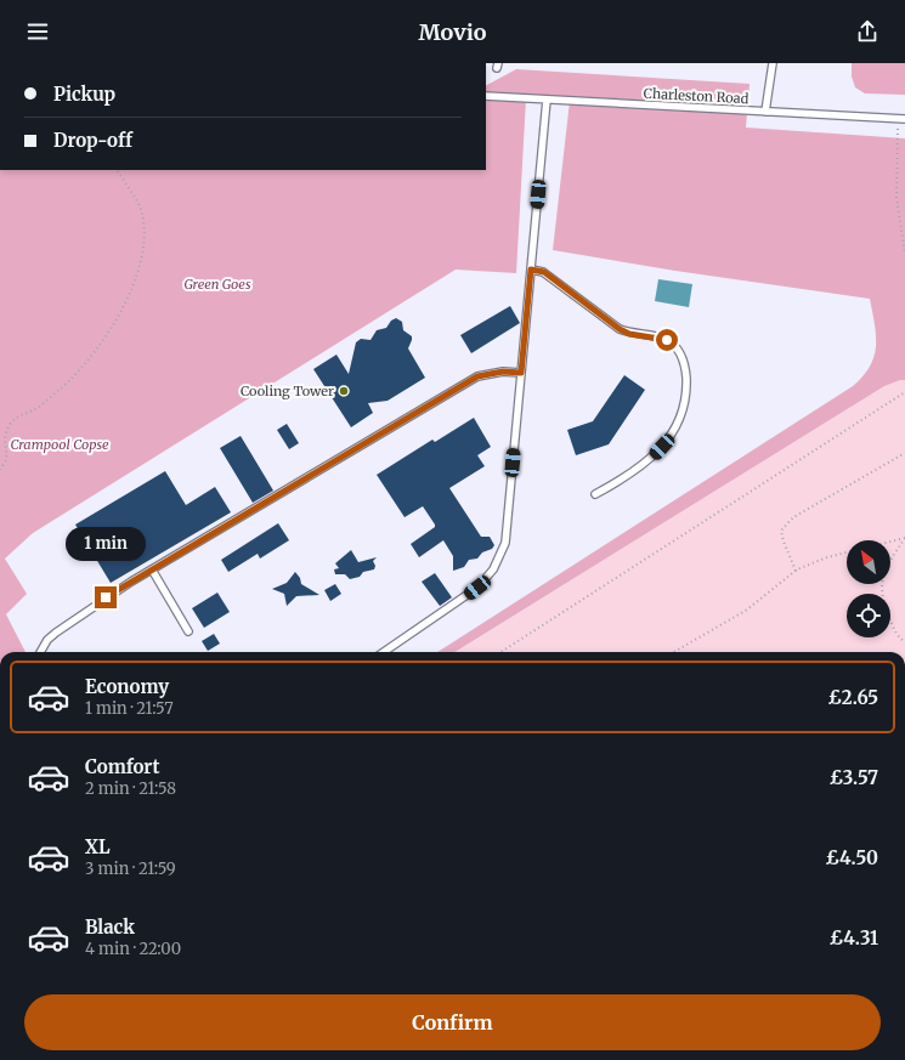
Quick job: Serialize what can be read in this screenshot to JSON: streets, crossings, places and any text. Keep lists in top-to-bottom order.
{
  "streets": {
    "lane": ["Charleston Road"]
  },
  "parks": ["Green Goes", "Crampool Copse"],
  "places": ["Cooling Tower"],
  "north": "top left",
  "page": {
    "header": "Movio",
    "banner": ["Pickup", "Drop-off"],
    "bubble": "1 min",
    "list": [
      {
        "name": "Economy",
        "note": "1 min · 21:57",
        "value": "£2.65"
      },
      {
        "name": "Comfort",
        "note": "2 min · 21:58",
        "value": "£3.57"
      },
      {
        "name": "XL",
        "note": "3 min · 21:59",
        "value": "£4.50"
      },
      {
        "name": "Black",
        "note": "4 min · 22:00",
        "value": "£4.31"
      }
    ],
    "buttons": "Confirm"
  }
}
